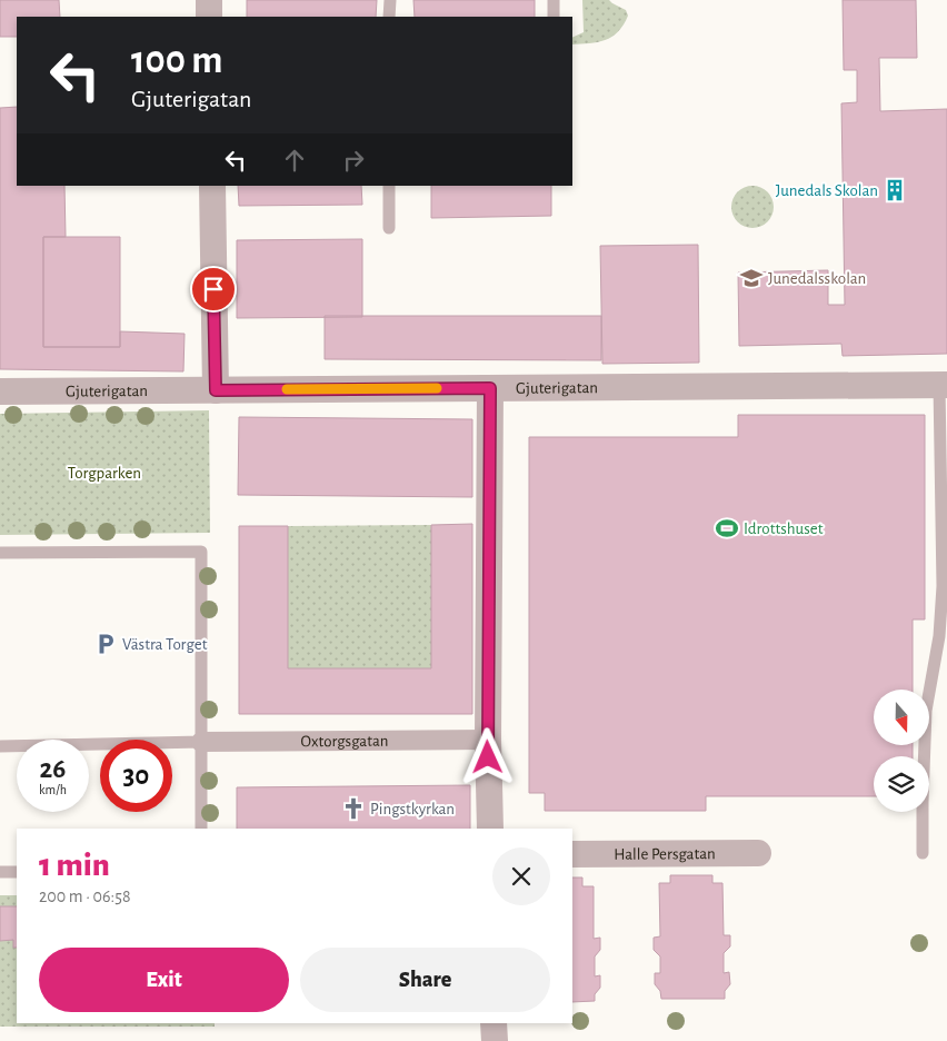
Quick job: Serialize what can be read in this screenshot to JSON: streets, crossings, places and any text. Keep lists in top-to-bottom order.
{
  "streets": {
    "street": ["Gjuterigatan", "Oxtorgsgatan", "Halle Persgatan"]
  },
  "parks": ["Torgparken"],
  "places": {
    "building": ["Junedals Skolan"],
    "school or university": ["Junedalsskolan"],
    "sports": ["Idrottshuset"],
    "parking": ["Västra Torget"],
    "church": ["Pingstkyrkan"]
  },
  "north": "bottom",
  "page": {
    "turn": ["100 m", "Gjuterigatan"],
    "speed": "26 km/h",
    "limit": "30",
    "heading": ["1 min", "200 m · 06:58"],
    "buttons": ["Exit", "Share"]
  }
}
